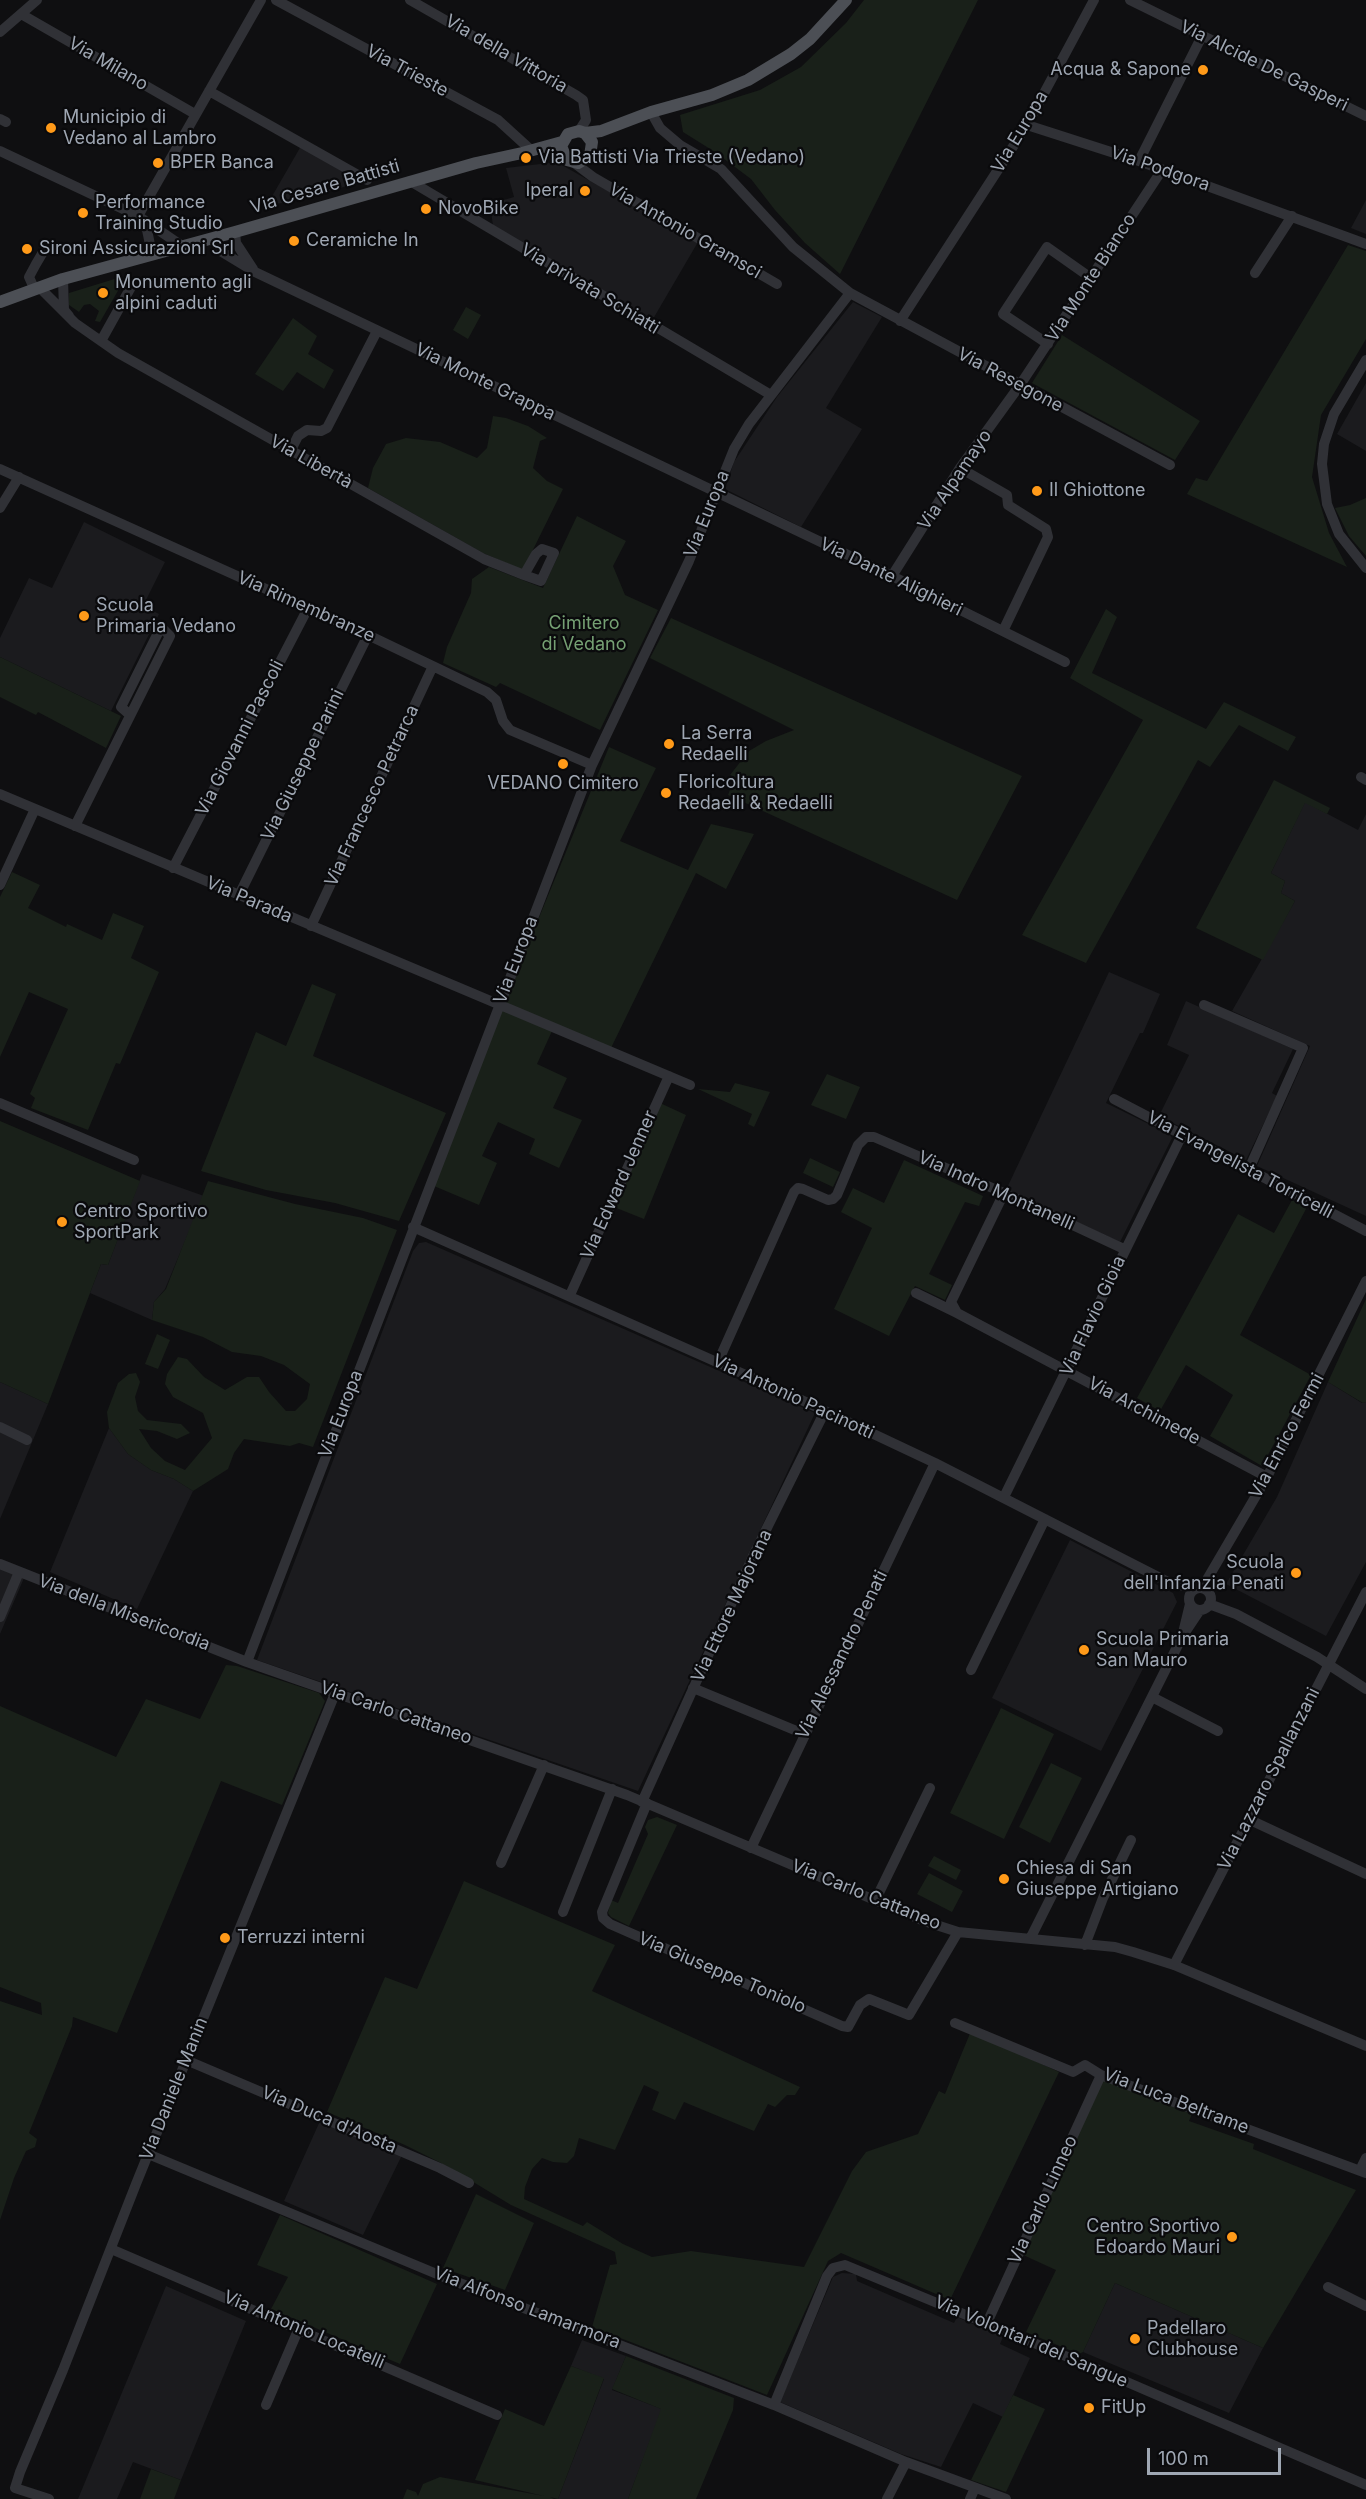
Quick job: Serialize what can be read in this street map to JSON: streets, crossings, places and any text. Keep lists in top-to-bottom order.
{
  "streets": {
    "main road": ["Via Cesare Battisti"],
    "street": [
      "Via della Vittoria",
      "Via Milano",
      "Via Alcide De Gasperi",
      "Via Trieste",
      "Via Europa",
      "Via Podgora",
      "Via Antonio Gramsci",
      "Via Monte Bianco",
      "Via privata Schiatti",
      "Via Resegone",
      "Via Monte Grappa",
      "Via Libertà",
      "Via Alpamayo",
      "Via Dante Alighieri",
      "Via Rimembranze",
      "Via Giovanni Pascoli",
      "Via Giuseppe Parini",
      "Via Francesco Petrarca",
      "Via Parada",
      "Via Evangelista Torricelli",
      "Via Edward Jenner",
      "Via Indro Montanelli",
      "Via Flavio Gioia",
      "Via Antonio Pacinotti",
      "Via Archimede",
      "Via Enrico Fermi",
      "Via Ettore Majorana",
      "Via della Misericordia",
      "Via Alessandro Penati",
      "Via Carlo Cattaneo",
      "Via Lazzaro Spallanzani",
      "Via Giuseppe Toniolo",
      "Via Daniele Manin",
      "Via Luca Beltrame",
      "Via Duca d'Aosta",
      "Via Carlo Linneo",
      "Via Alfonso Lamarmora",
      "Via Antonio Locatelli",
      "Via Volontari del Sangue"
    ]
  },
  "crossings": [
    ["Via Trieste", "Via Cesare Battisti"],
    ["Via Europa", "Via Podgora"],
    ["Via Europa", "Via privata Schiatti"],
    ["Via Europa", "Via Resegone"],
    ["Via Europa", "Via Monte Grappa"],
    ["Via Europa", "Via Dante Alighieri"],
    ["Via Europa", "Via Rimembranze"],
    ["Via Europa", "Via Parada"],
    ["Via Europa", "Via Antonio Pacinotti"],
    ["Via Europa", "Via della Misericordia"],
    ["Via Europa", "Via Carlo Cattaneo"],
    ["Via Podgora", "Via Monte Bianco"],
    ["Via Cesare Battisti", "Via Antonio Gramsci"],
    ["Via Cesare Battisti", "Via privata Schiatti"],
    ["Via Cesare Battisti", "Via Monte Grappa"],
    ["Via Cesare Battisti", "Via Libertà"],
    ["Via Monte Bianco", "Via Resegone"],
    ["Via Monte Bianco", "Via Alpamayo"],
    ["Via Resegone", "Via Alpamayo"],
    ["Via Monte Grappa", "Via Dante Alighieri"],
    ["Via Alpamayo", "Via Dante Alighieri"],
    ["Via Rimembranze", "Via Giovanni Pascoli"],
    ["Via Rimembranze", "Via Giuseppe Parini"],
    ["Via Rimembranze", "Via Francesco Petrarca"],
    ["Via Giovanni Pascoli", "Via Parada"],
    ["Via Giuseppe Parini", "Via Parada"],
    ["Via Francesco Petrarca", "Via Parada"],
    ["Via Parada", "Via Edward Jenner"],
    ["Via Evangelista Torricelli", "Via Flavio Gioia"],
    ["Via Edward Jenner", "Via Antonio Pacinotti"],
    ["Via Indro Montanelli", "Via Flavio Gioia"],
    ["Via Indro Montanelli", "Via Antonio Pacinotti"],
    ["Via Flavio Gioia", "Via Antonio Pacinotti"],
    ["Via Flavio Gioia", "Via Archimede"],
    ["Via Antonio Pacinotti", "Via Enrico Fermi"],
    ["Via Antonio Pacinotti", "Via Ettore Majorana"],
    ["Via Antonio Pacinotti", "Via Alessandro Penati"],
    ["Via Antonio Pacinotti", "Via Lazzaro Spallanzani"],
    ["Via Archimede", "Via Enrico Fermi"],
    ["Via Enrico Fermi", "Via Carlo Cattaneo"],
    ["Via Ettore Majorana", "Via Carlo Cattaneo"],
    ["Via Ettore Majorana", "Via Giuseppe Toniolo"],
    ["Via della Misericordia", "Via Carlo Cattaneo"],
    ["Via Alessandro Penati", "Via Carlo Cattaneo"],
    ["Via Carlo Cattaneo", "Via Lazzaro Spallanzani"],
    ["Via Carlo Cattaneo", "Via Giuseppe Toniolo"],
    ["Via Carlo Cattaneo", "Via Daniele Manin"],
    ["Via Daniele Manin", "Via Duca d'Aosta"],
    ["Via Daniele Manin", "Via Alfonso Lamarmora"],
    ["Via Daniele Manin", "Via Antonio Locatelli"],
    ["Via Luca Beltrame", "Via Carlo Linneo"],
    ["Via Carlo Linneo", "Via Volontari del Sangue"],
    ["Via Alfonso Lamarmora", "Via Volontari del Sangue"]
  ],
  "parks": ["Cimitero di Vedano"],
  "places": [
    "Acqua & Sapone",
    "Municipio di Vedano al Lambro",
    "Via Battisti Via Trieste (Vedano)",
    "BPER Banca",
    "Iperal",
    "NovoBike",
    "Performance Training Studio",
    "Ceramiche In",
    "Sironi Assicurazioni Srl",
    "Monumento agli alpini caduti",
    "Il Ghiottone",
    "Scuola Primaria Vedano",
    "La Serra Redaelli",
    "VEDANO Cimitero",
    "Floricoltura Redaelli & Redaelli",
    "Centro Sportivo SportPark",
    "Scuola dell'Infanzia Penati",
    "Scuola Primaria San Mauro",
    "Chiesa di San Giuseppe Artigiano",
    "Terruzzi interni",
    "Centro Sportivo Edoardo Mauri",
    "Padellaro Clubhouse",
    "FitUp"
  ],
  "scale_bar": "100 m"
}
